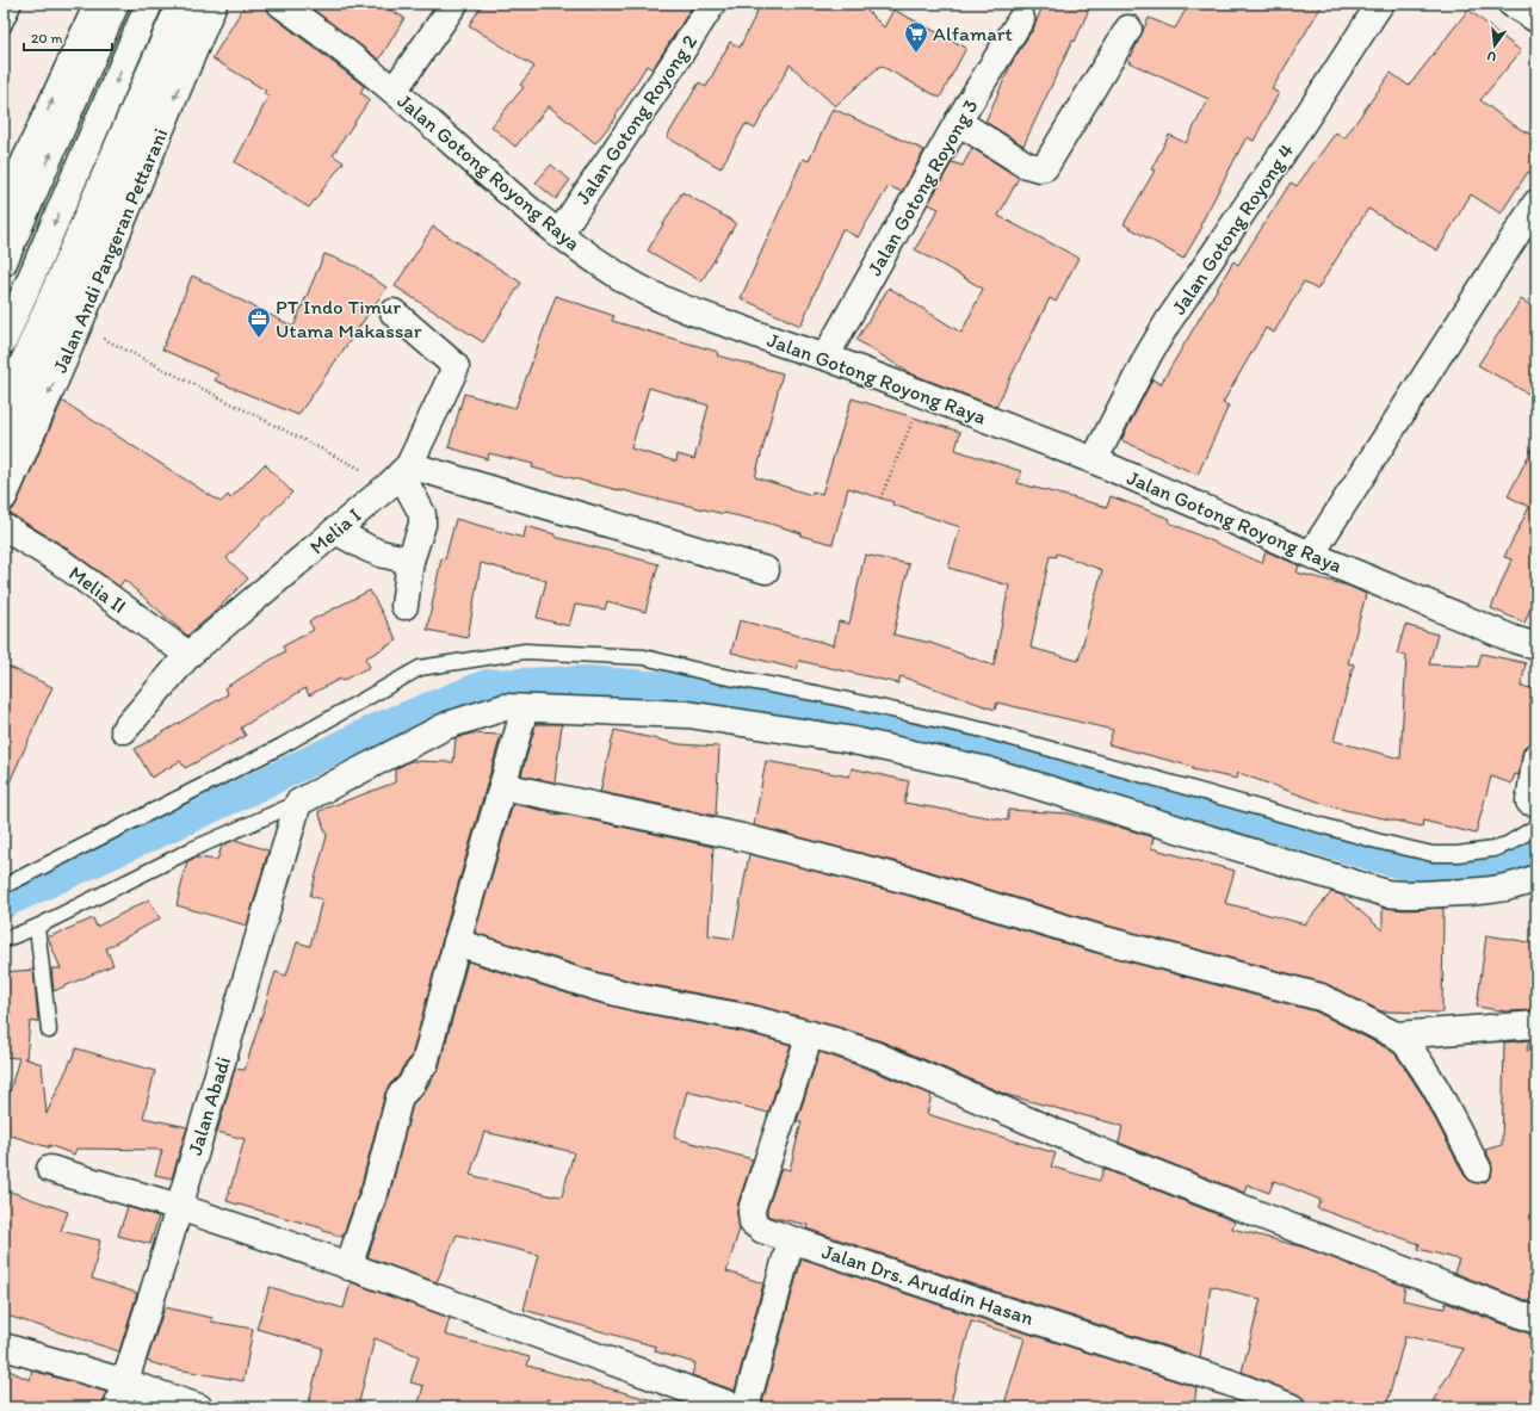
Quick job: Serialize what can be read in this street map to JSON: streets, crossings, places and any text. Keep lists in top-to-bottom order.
{
  "streets": {
    "main road": [
      "Jalan Gotong Royong 2",
      "Jalan Gotong Royong Raya",
      "Jalan Gotong Royong 3",
      "Jalan Gotong Royong 4",
      "Jalan Andi Pangeran Pettarani",
      "Melia I",
      "Melia II",
      "Jalan Abadi",
      "Jalan Drs. Aruddin Hasan"
    ]
  },
  "crossings": [
    ["Jalan Gotong Royong 2", "Jalan Gotong Royong Raya"],
    ["Jalan Gotong Royong Raya", "Jalan Gotong Royong 3"],
    ["Jalan Gotong Royong Raya", "Jalan Gotong Royong 4"],
    ["Melia I", "Melia II"]
  ],
  "places": {
    "supermarket": ["Alfamart"],
    "office": ["PT Indo Timur Utama Makassar"]
  },
  "scale_bar": "20 m",
  "north": "bottom"
}
